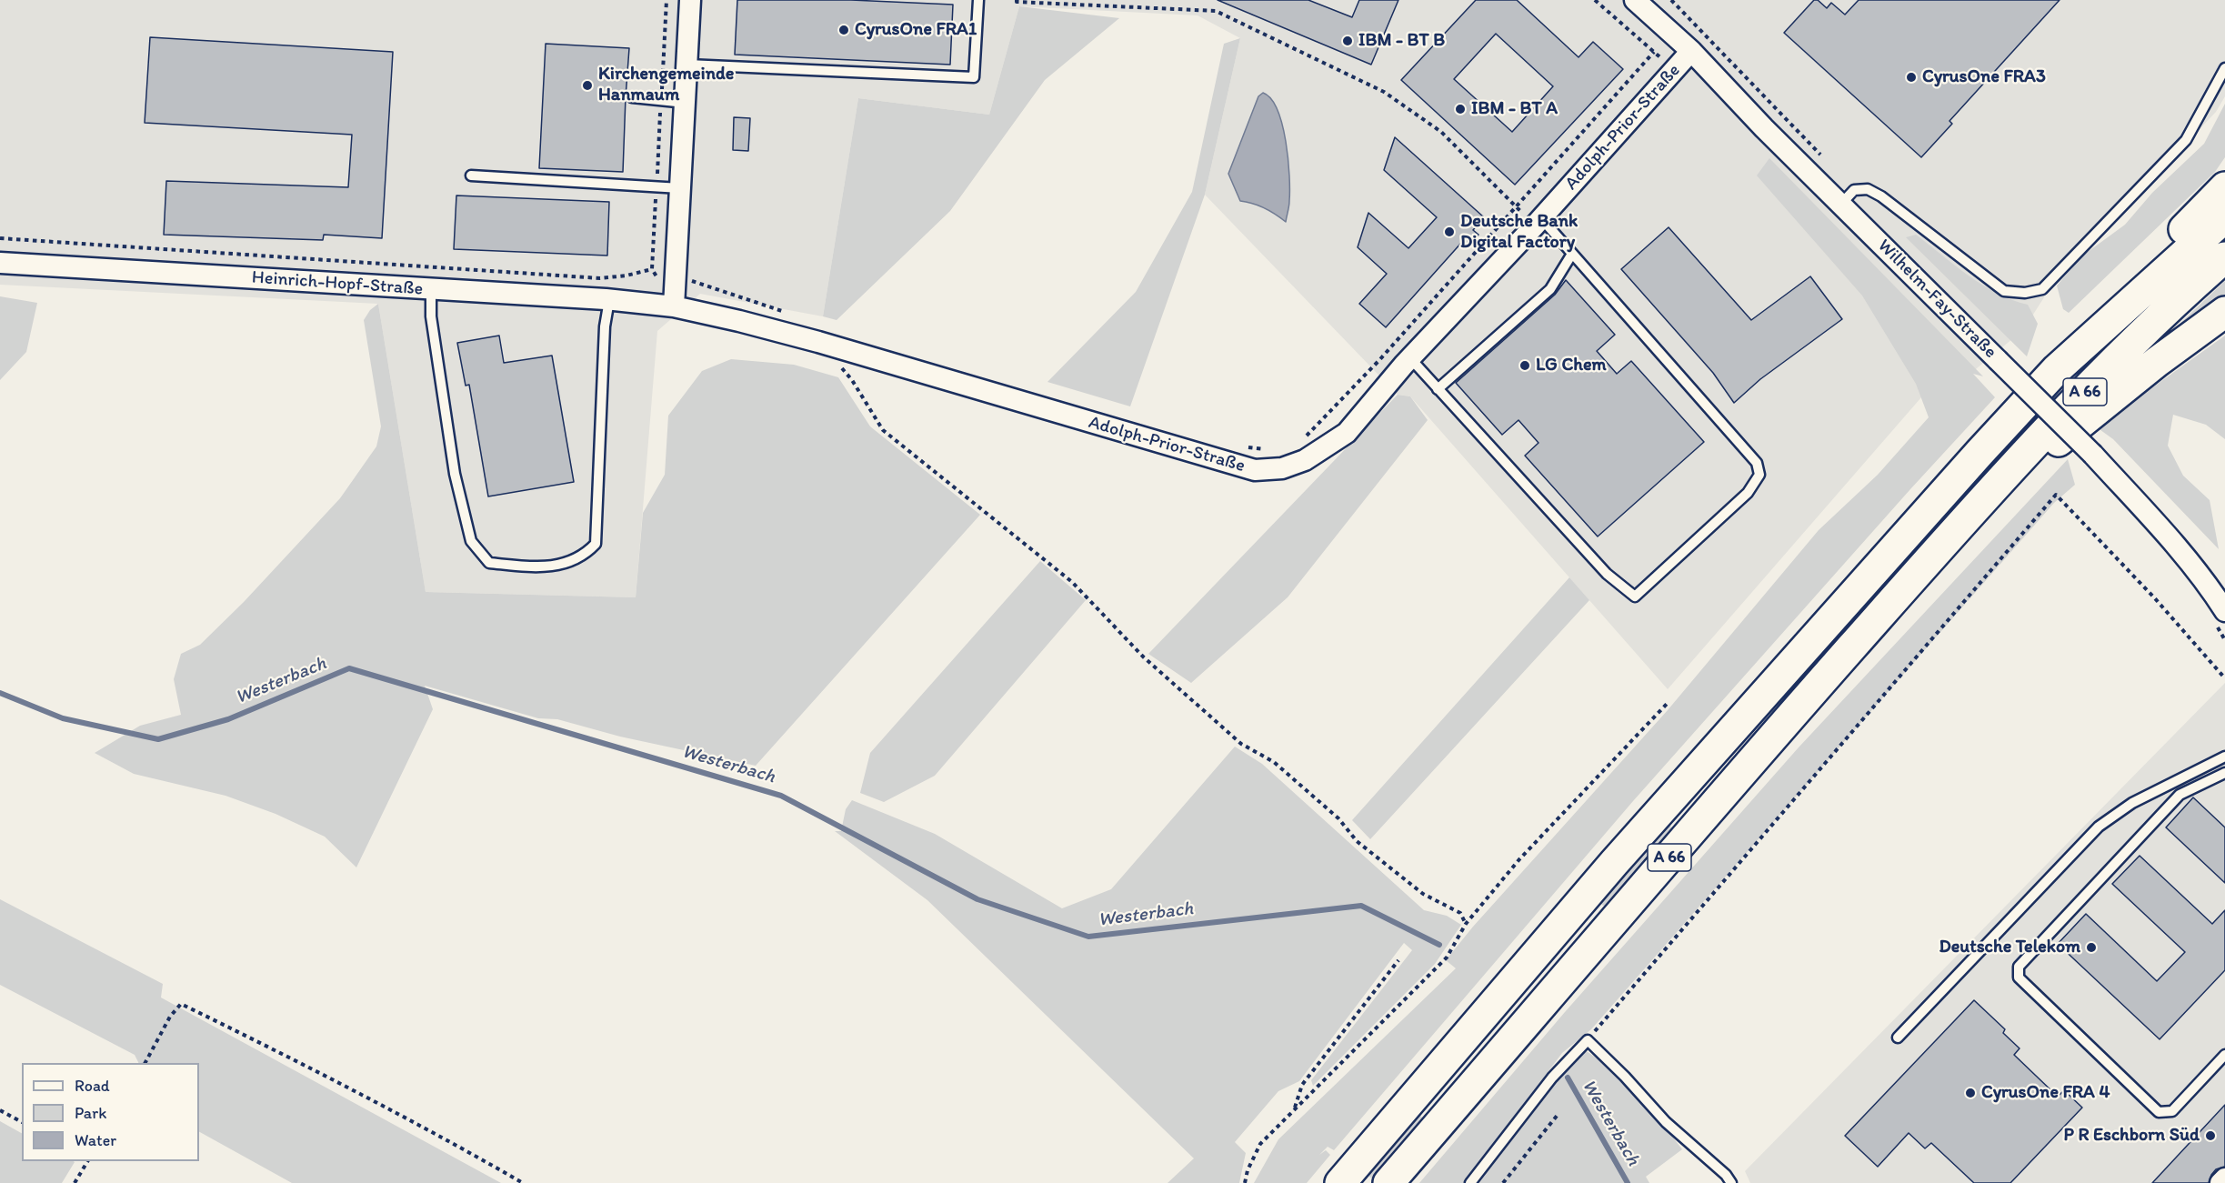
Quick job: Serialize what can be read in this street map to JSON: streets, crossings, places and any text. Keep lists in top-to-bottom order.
{
  "streets": {
    "highway": ["A 66"],
    "street": ["Adolph-Prior-Straße", "Heinrich-Hopf-Straße", "Wilhelm-Fay-Straße"]
  },
  "crossings": [
    ["Adolph-Prior-Straße", "Heinrich-Hopf-Straße"],
    ["Adolph-Prior-Straße", "Wilhelm-Fay-Straße"]
  ],
  "water": ["Westerbach"],
  "places": [
    "CyrusOne FRA1",
    "IBM - BT B",
    "CyrusOne FRA3",
    "Kirchengemeinde Hanmaum",
    "IBM - BT A",
    "Deutsche Bank Digital Factory",
    "LG Chem",
    "Deutsche Telekom",
    "CyrusOne FRA 4",
    "P R Eschborn Süd"
  ],
  "legend": ["Road", "Park", "Water"]
}
